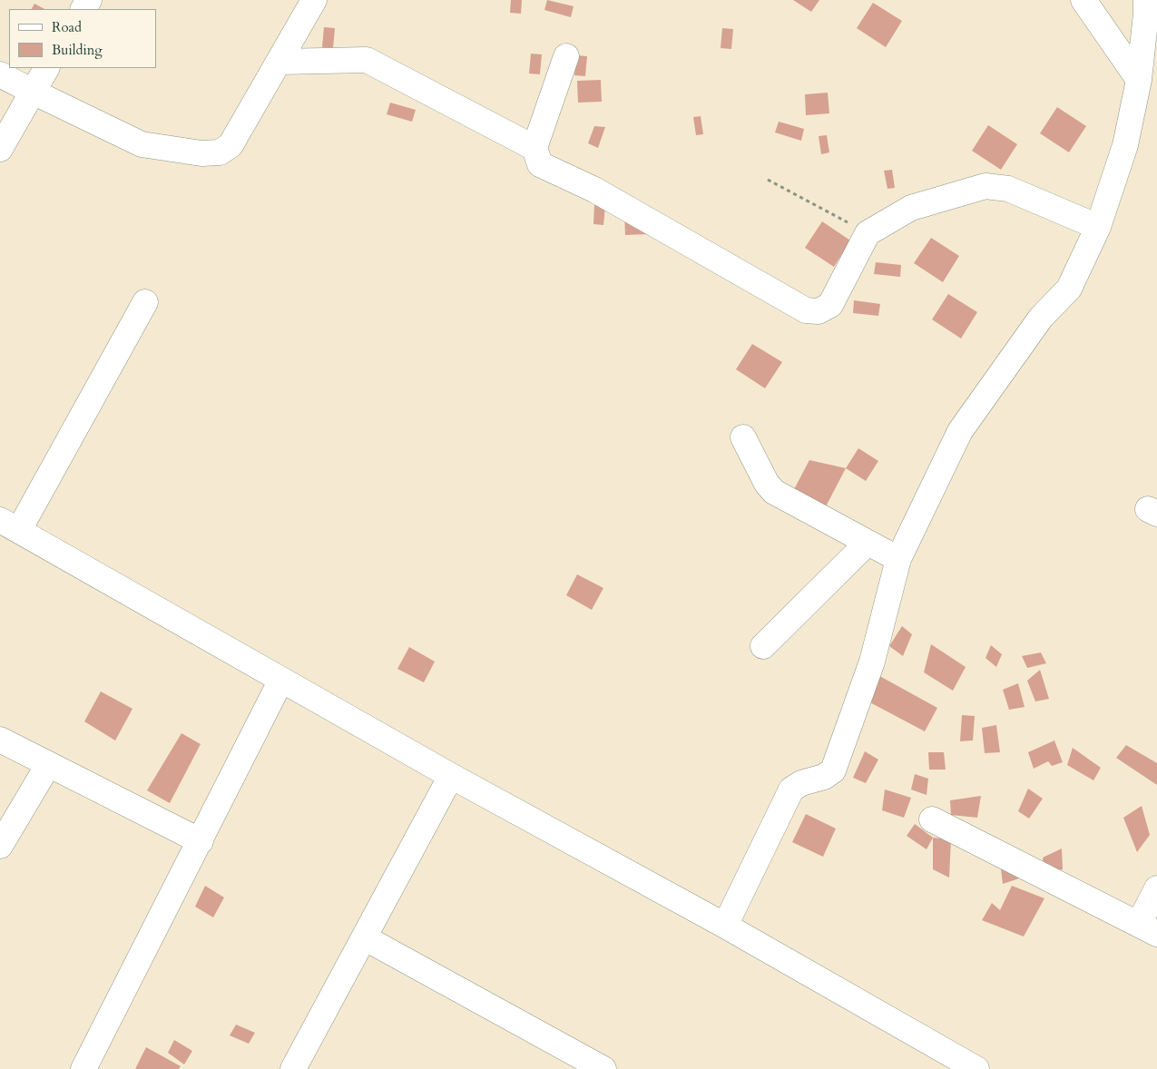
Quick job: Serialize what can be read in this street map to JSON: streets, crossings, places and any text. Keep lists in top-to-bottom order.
{
  "legend": ["Road", "Building"]
}
